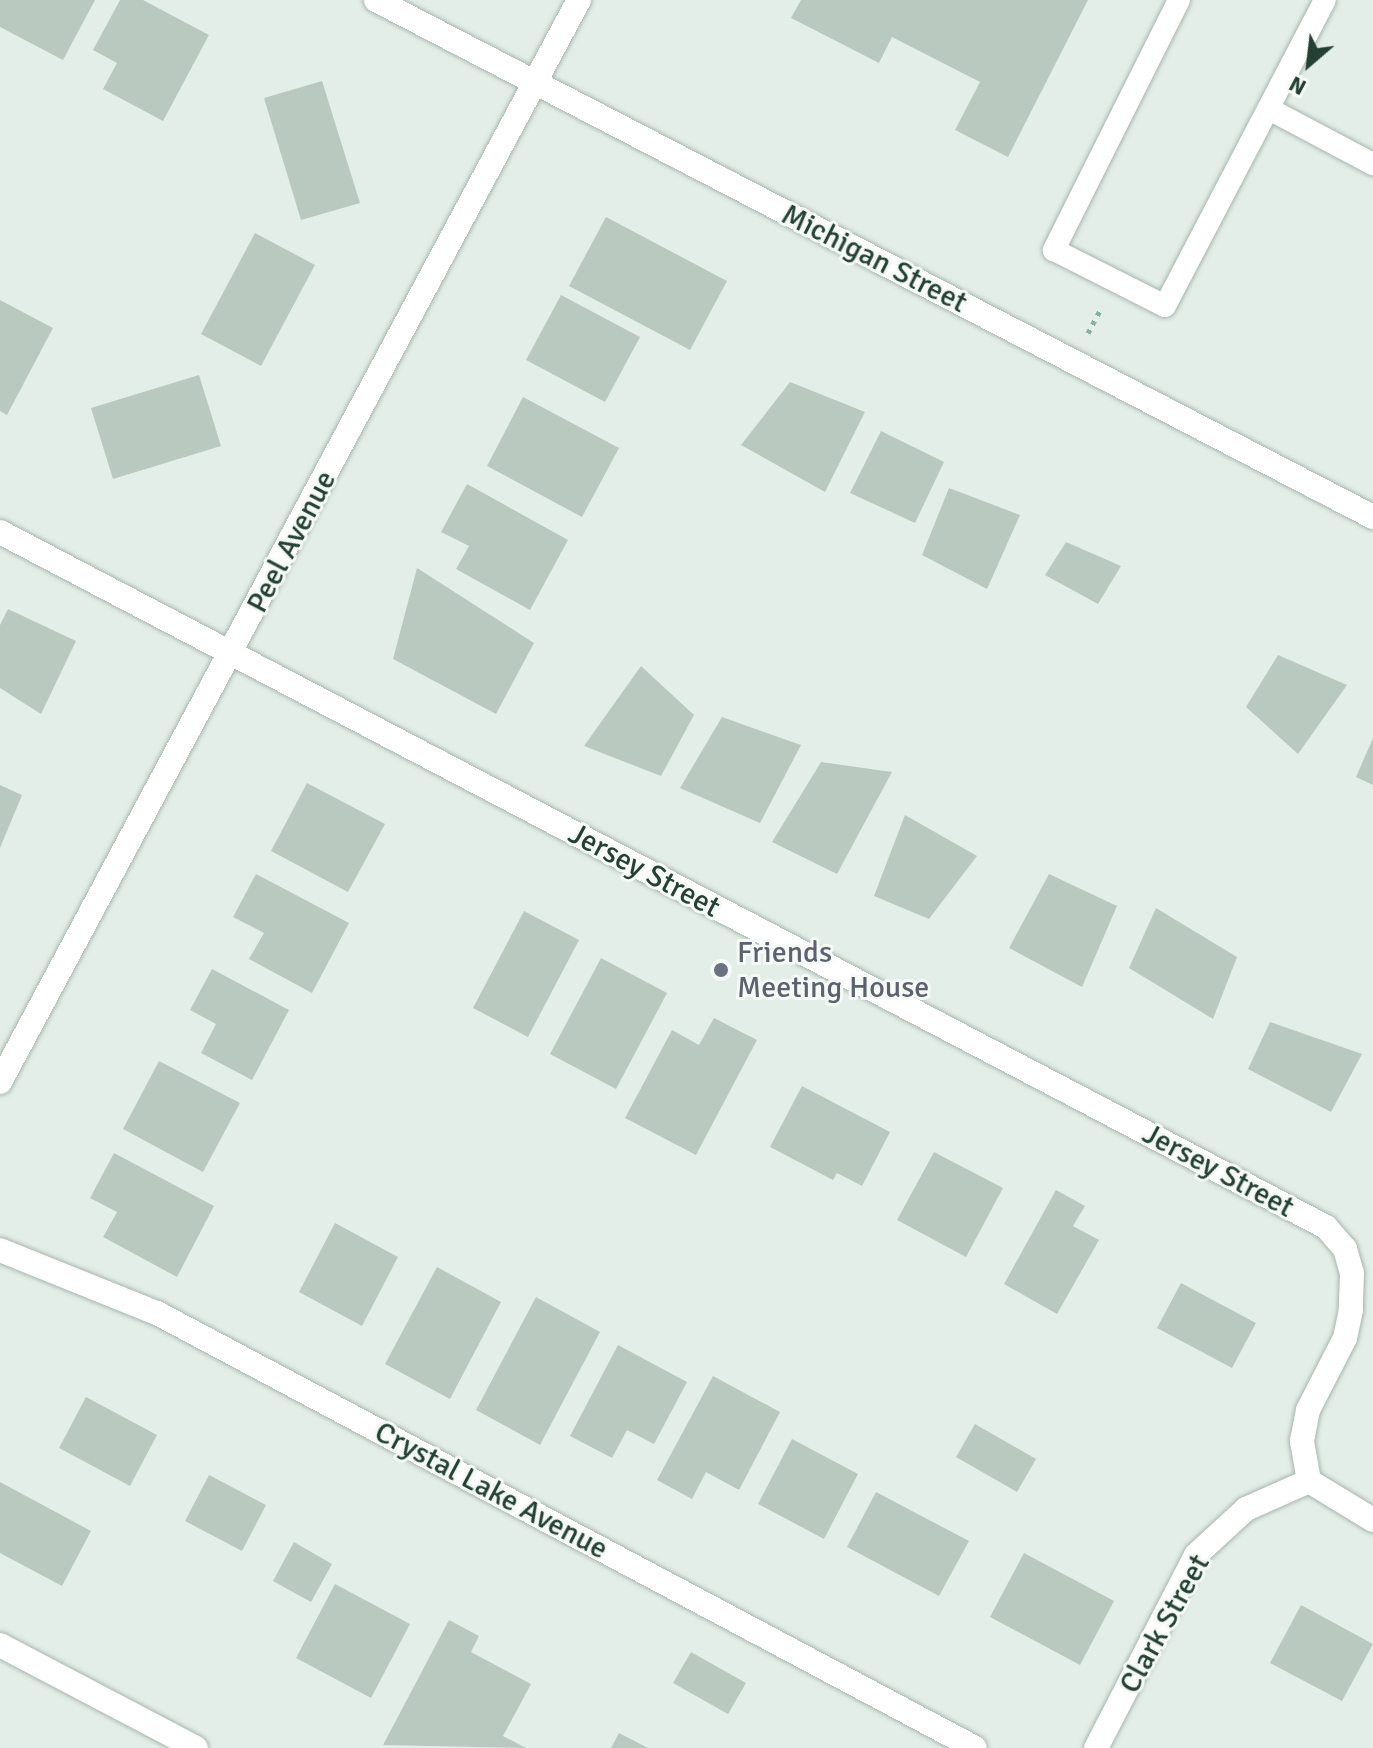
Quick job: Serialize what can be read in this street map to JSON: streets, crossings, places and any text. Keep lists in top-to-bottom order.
{
  "streets": {
    "street": [
      "Michigan Street",
      "Peel Avenue",
      "Jersey Street",
      "Crystal Lake Avenue",
      "Clark Street"
    ]
  },
  "crossings": [
    ["Michigan Street", "Peel Avenue"],
    ["Peel Avenue", "Jersey Street"],
    ["Jersey Street", "Clark Street"]
  ],
  "places": ["Friends Meeting House"],
  "north": "bottom left"
}
